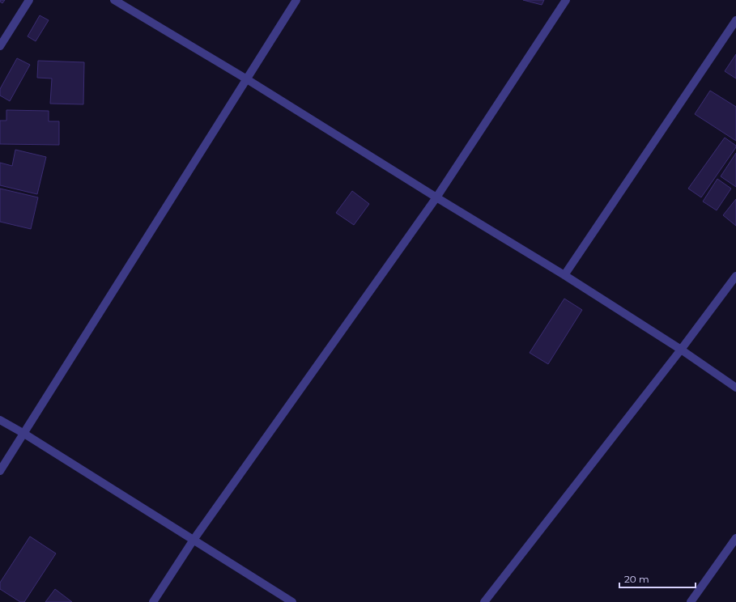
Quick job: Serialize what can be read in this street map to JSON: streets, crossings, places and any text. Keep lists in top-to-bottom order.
{
  "scale_bar": "20 m"
}
